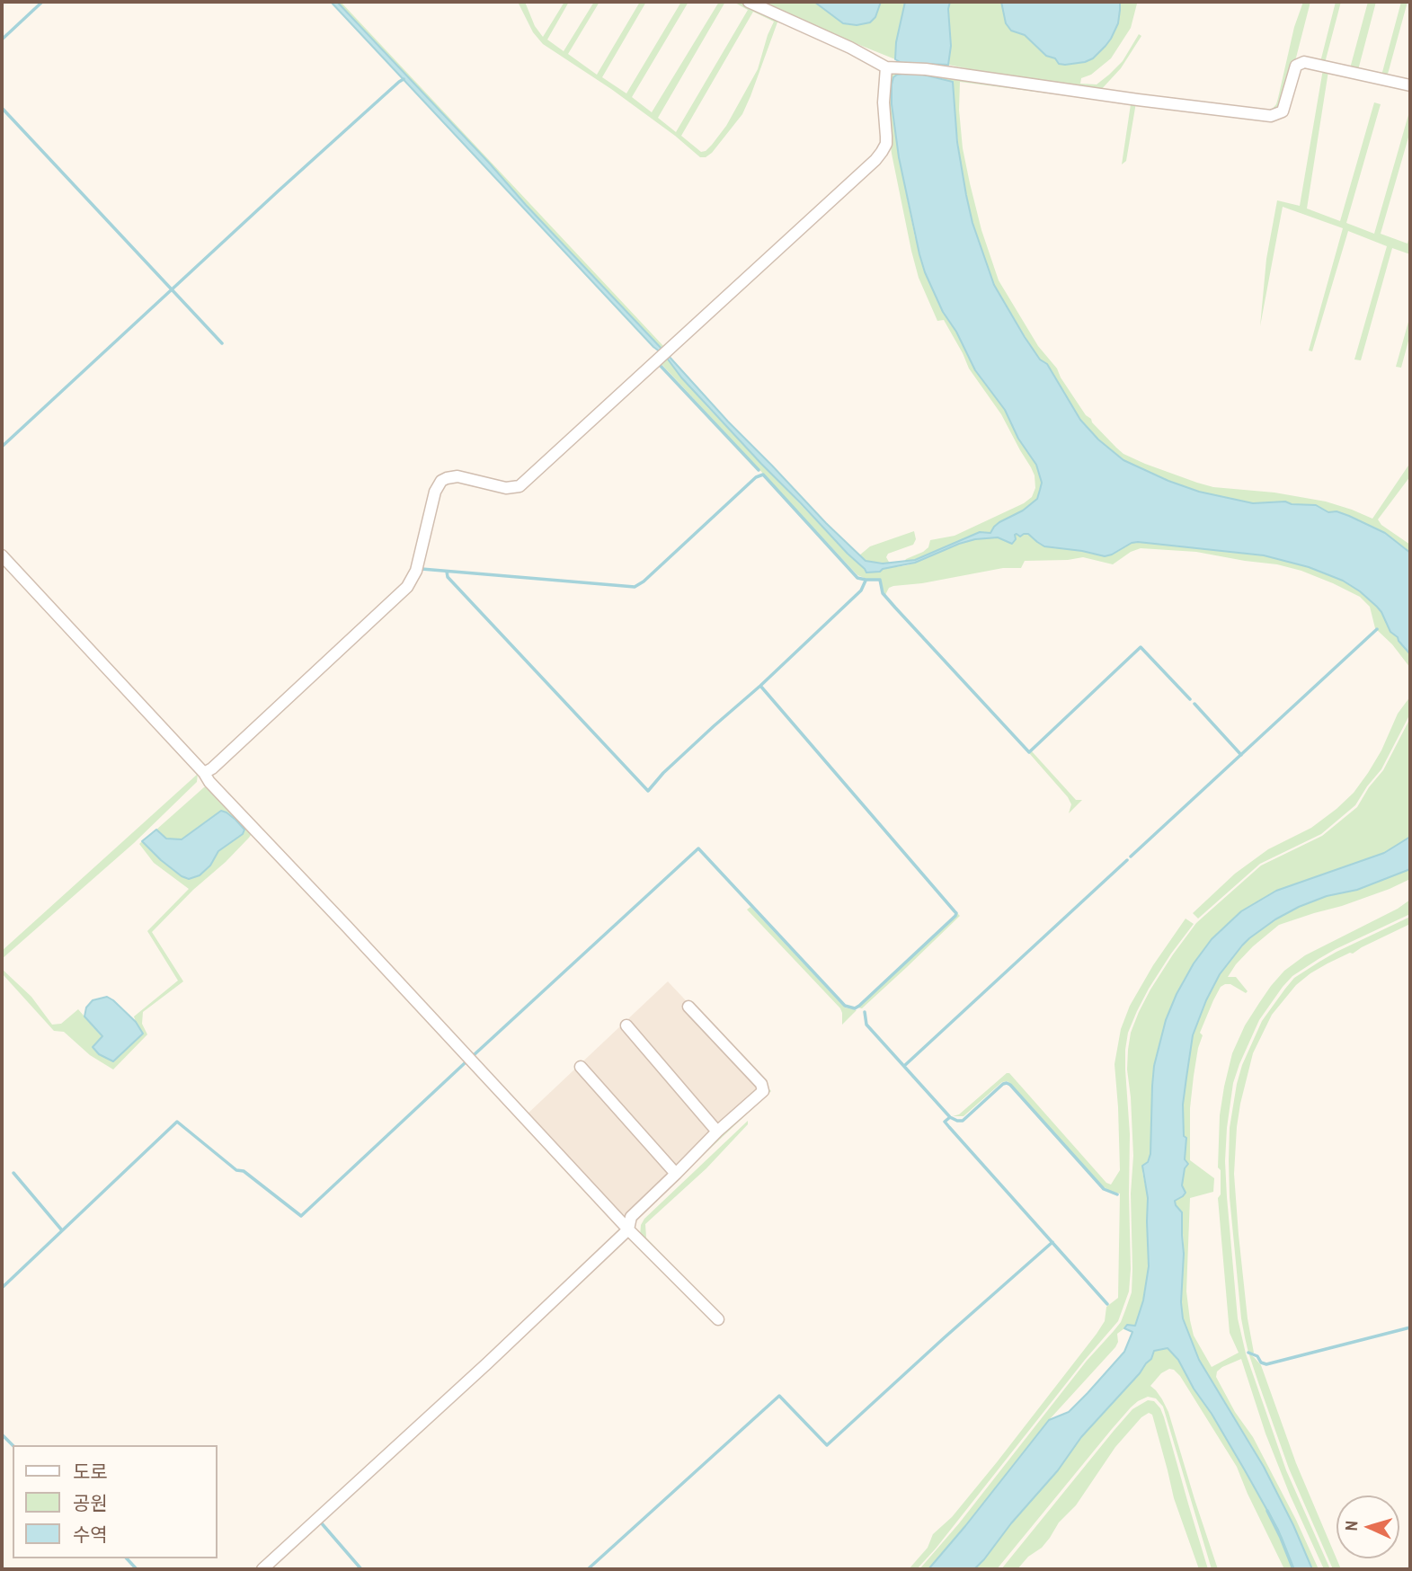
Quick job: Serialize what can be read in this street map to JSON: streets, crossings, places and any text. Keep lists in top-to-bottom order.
{
  "legend": ["도로", "공원", "수역"],
  "north": "left"
}
